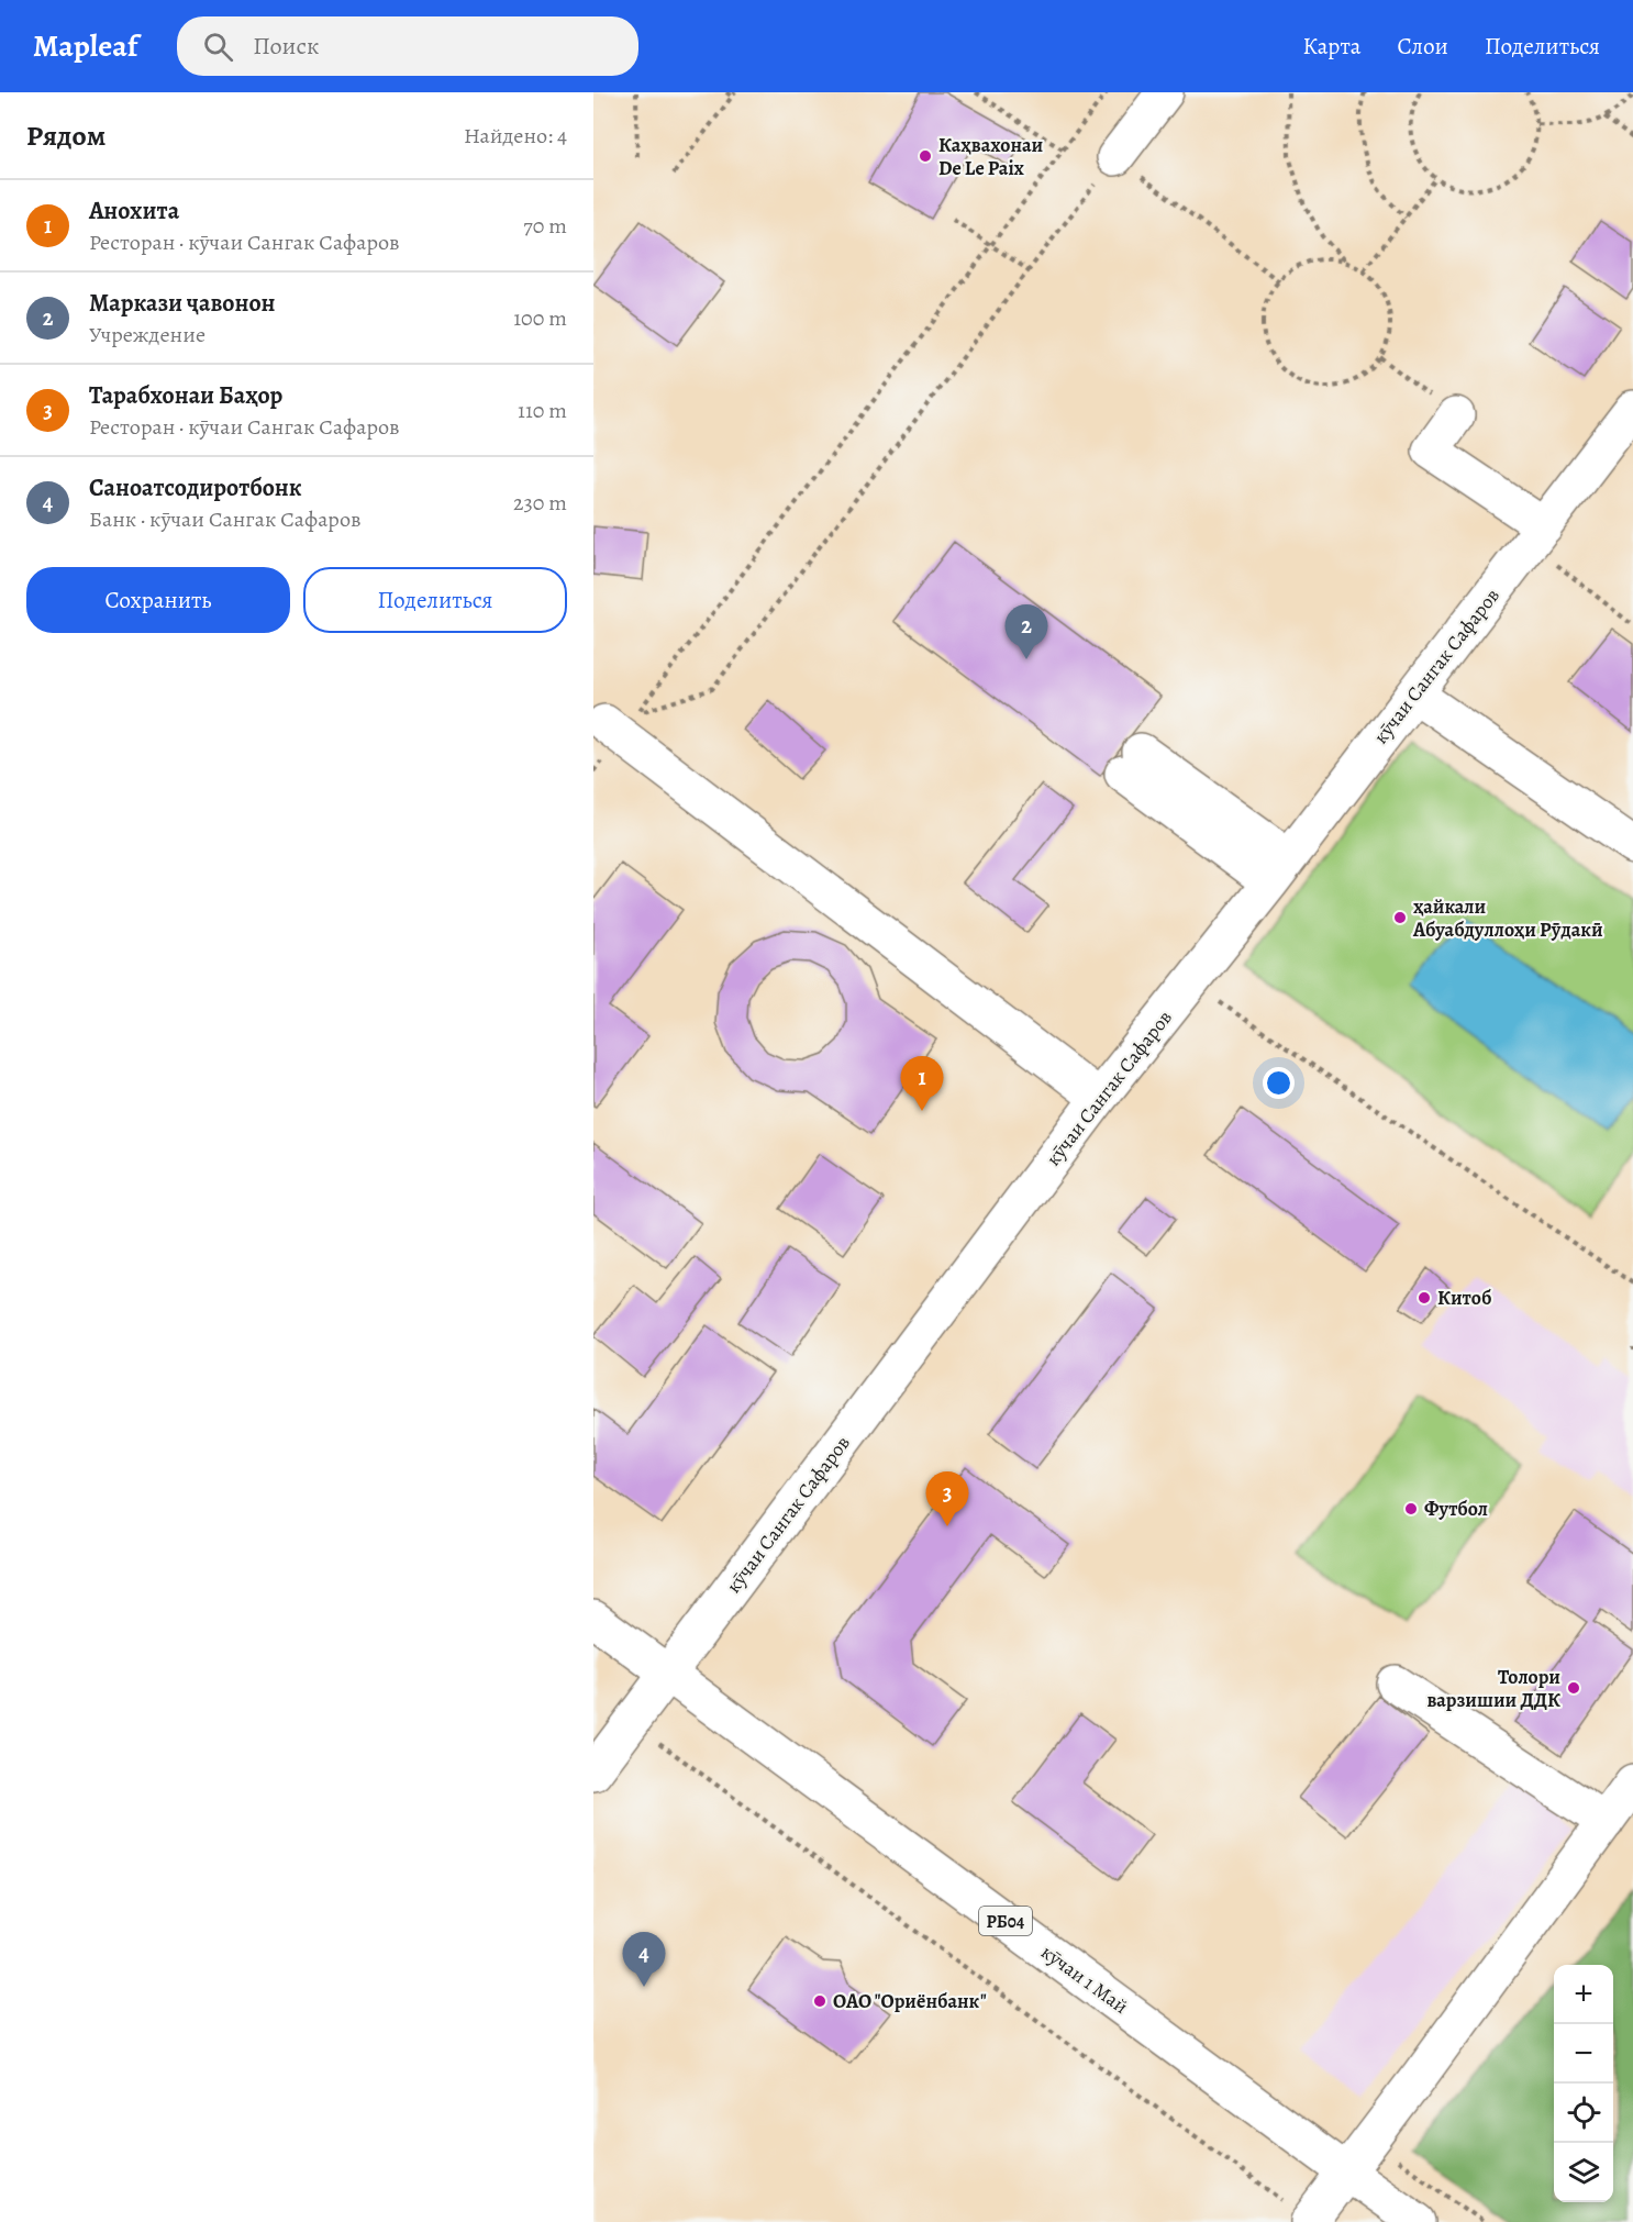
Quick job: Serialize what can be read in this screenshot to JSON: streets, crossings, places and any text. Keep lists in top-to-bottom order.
{
  "streets": {
    "street": ["кӯчаи Сангак Сафаров", "РБ04", "кӯчаи 1 Май"]
  },
  "crossings": [
    ["кӯчаи Сангак Сафаров", "кӯчаи 1 Май"]
  ],
  "places": [
    "Каҳвахонаи De Le Paix",
    "ҳайкали Абуабдуллоҳи Рӯдакӣ",
    "Китоб",
    "Футбол",
    "Толори варзишии ДДК",
    "ОАО \"Ориёнбанк\""
  ],
  "page": {
    "header": "Mapleaf",
    "search": "Поиск",
    "nav": ["Карта", "Слои", "Поделиться"],
    "heading": ["Рядом", "Найдено: 4"],
    "list": [
      {
        "mark": "1",
        "name": "Анохита",
        "note": "Ресторан · кӯчаи Сангак Сафаров",
        "value": "70 m"
      },
      {
        "mark": "2",
        "name": "Маркази ҷавонон",
        "note": "Учреждение",
        "value": "100 m"
      },
      {
        "mark": "3",
        "name": "Тарабхонаи Баҳор",
        "note": "Ресторан · кӯчаи Сангак Сафаров",
        "value": "110 m"
      },
      {
        "mark": "4",
        "name": "Саноатсодиротбонк",
        "note": "Банк · кӯчаи Сангак Сафаров",
        "value": "230 m"
      }
    ],
    "buttons": ["Сохранить", "Поделиться"],
    "pins": [
      "2",
      "1",
      "3",
      "4"
    ],
    "map_buttons": ["+", "−"]
  }
}
